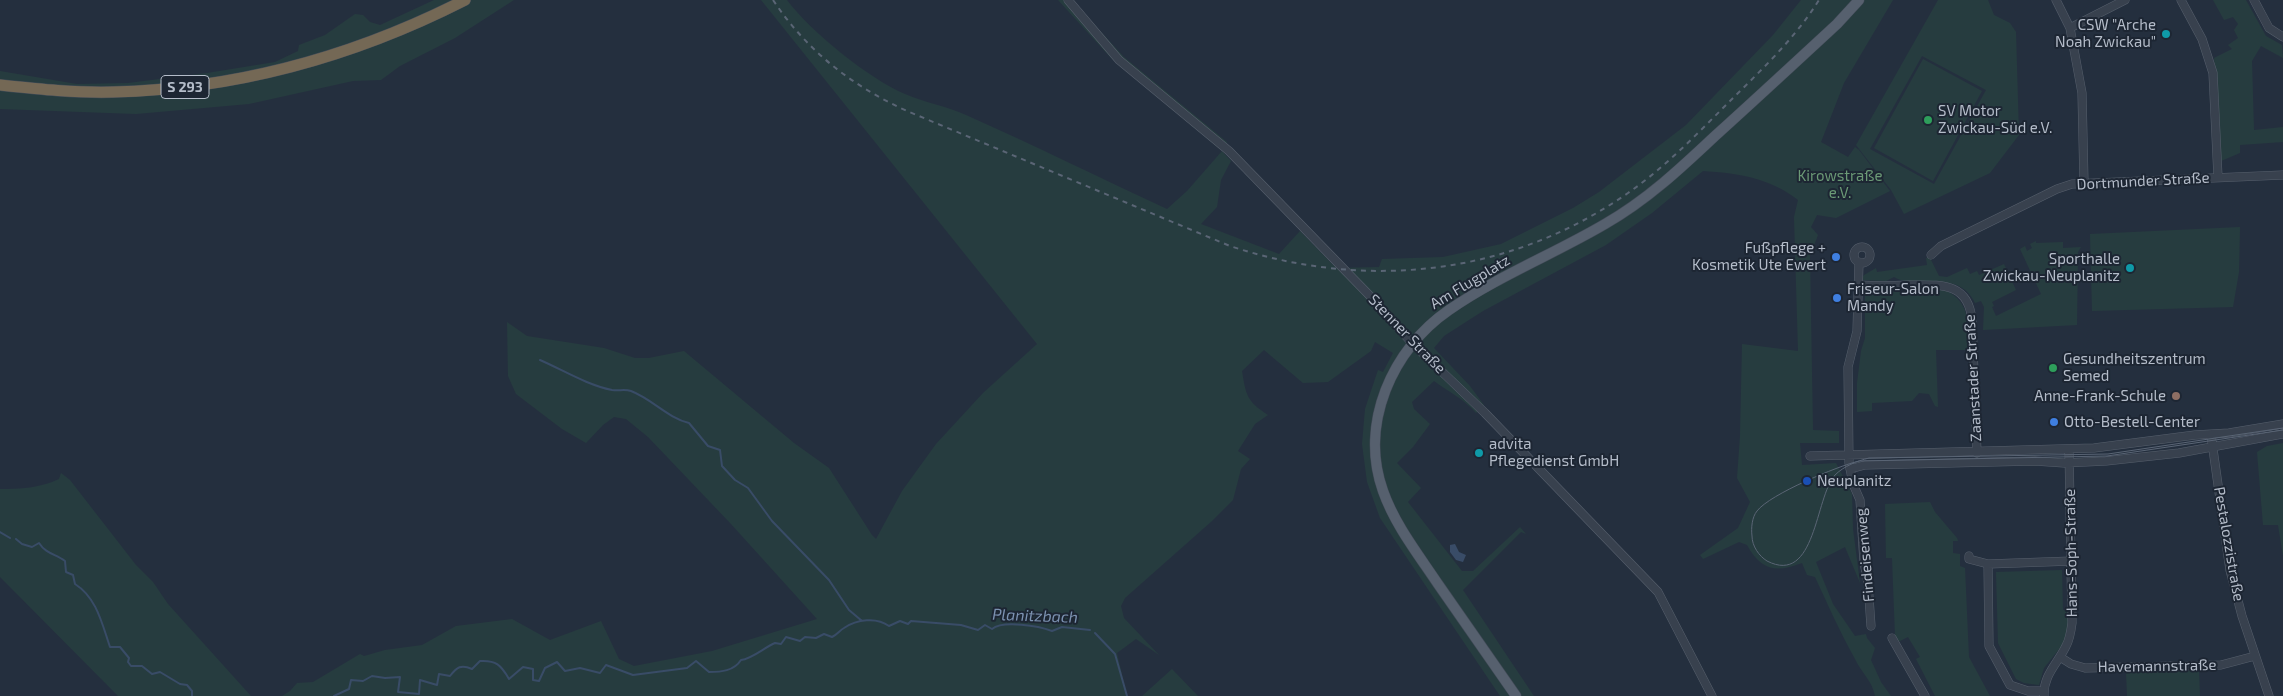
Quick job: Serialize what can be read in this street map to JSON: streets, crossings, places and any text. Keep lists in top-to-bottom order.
{
  "streets": {
    "highway": ["S 293"],
    "main road": ["Am Flugplatz"],
    "street": [
      "Dortmunder Straße",
      "Stenner Straße",
      "Zaanstader Straße",
      "Pestalozzistraße",
      "Hans-Soph-Straße",
      "Findeisenweg",
      "Havemannstraße"
    ]
  },
  "crossings": [
    ["Am Flugplatz", "Stenner Straße"],
    ["Pestalozzistraße", "Havemannstraße"],
    ["Hans-Soph-Straße", "Havemannstraße"]
  ],
  "water": ["Planitzbach"],
  "parks": ["Kirowstraße e.V."],
  "places": [
    "CSW \"Arche Noah Zwickau\"",
    "SV Motor Zwickau-Süd e.V.",
    "Fußpflege + Kosmetik Ute Ewert",
    "Sporthalle Zwickau-Neuplanitz",
    "Friseur-Salon Mandy",
    "Gesundheitszentrum Semed",
    "Anne-Frank-Schule",
    "Otto-Bestell-Center",
    "advita Pflegedienst GmbH",
    "Neuplanitz"
  ]
}
